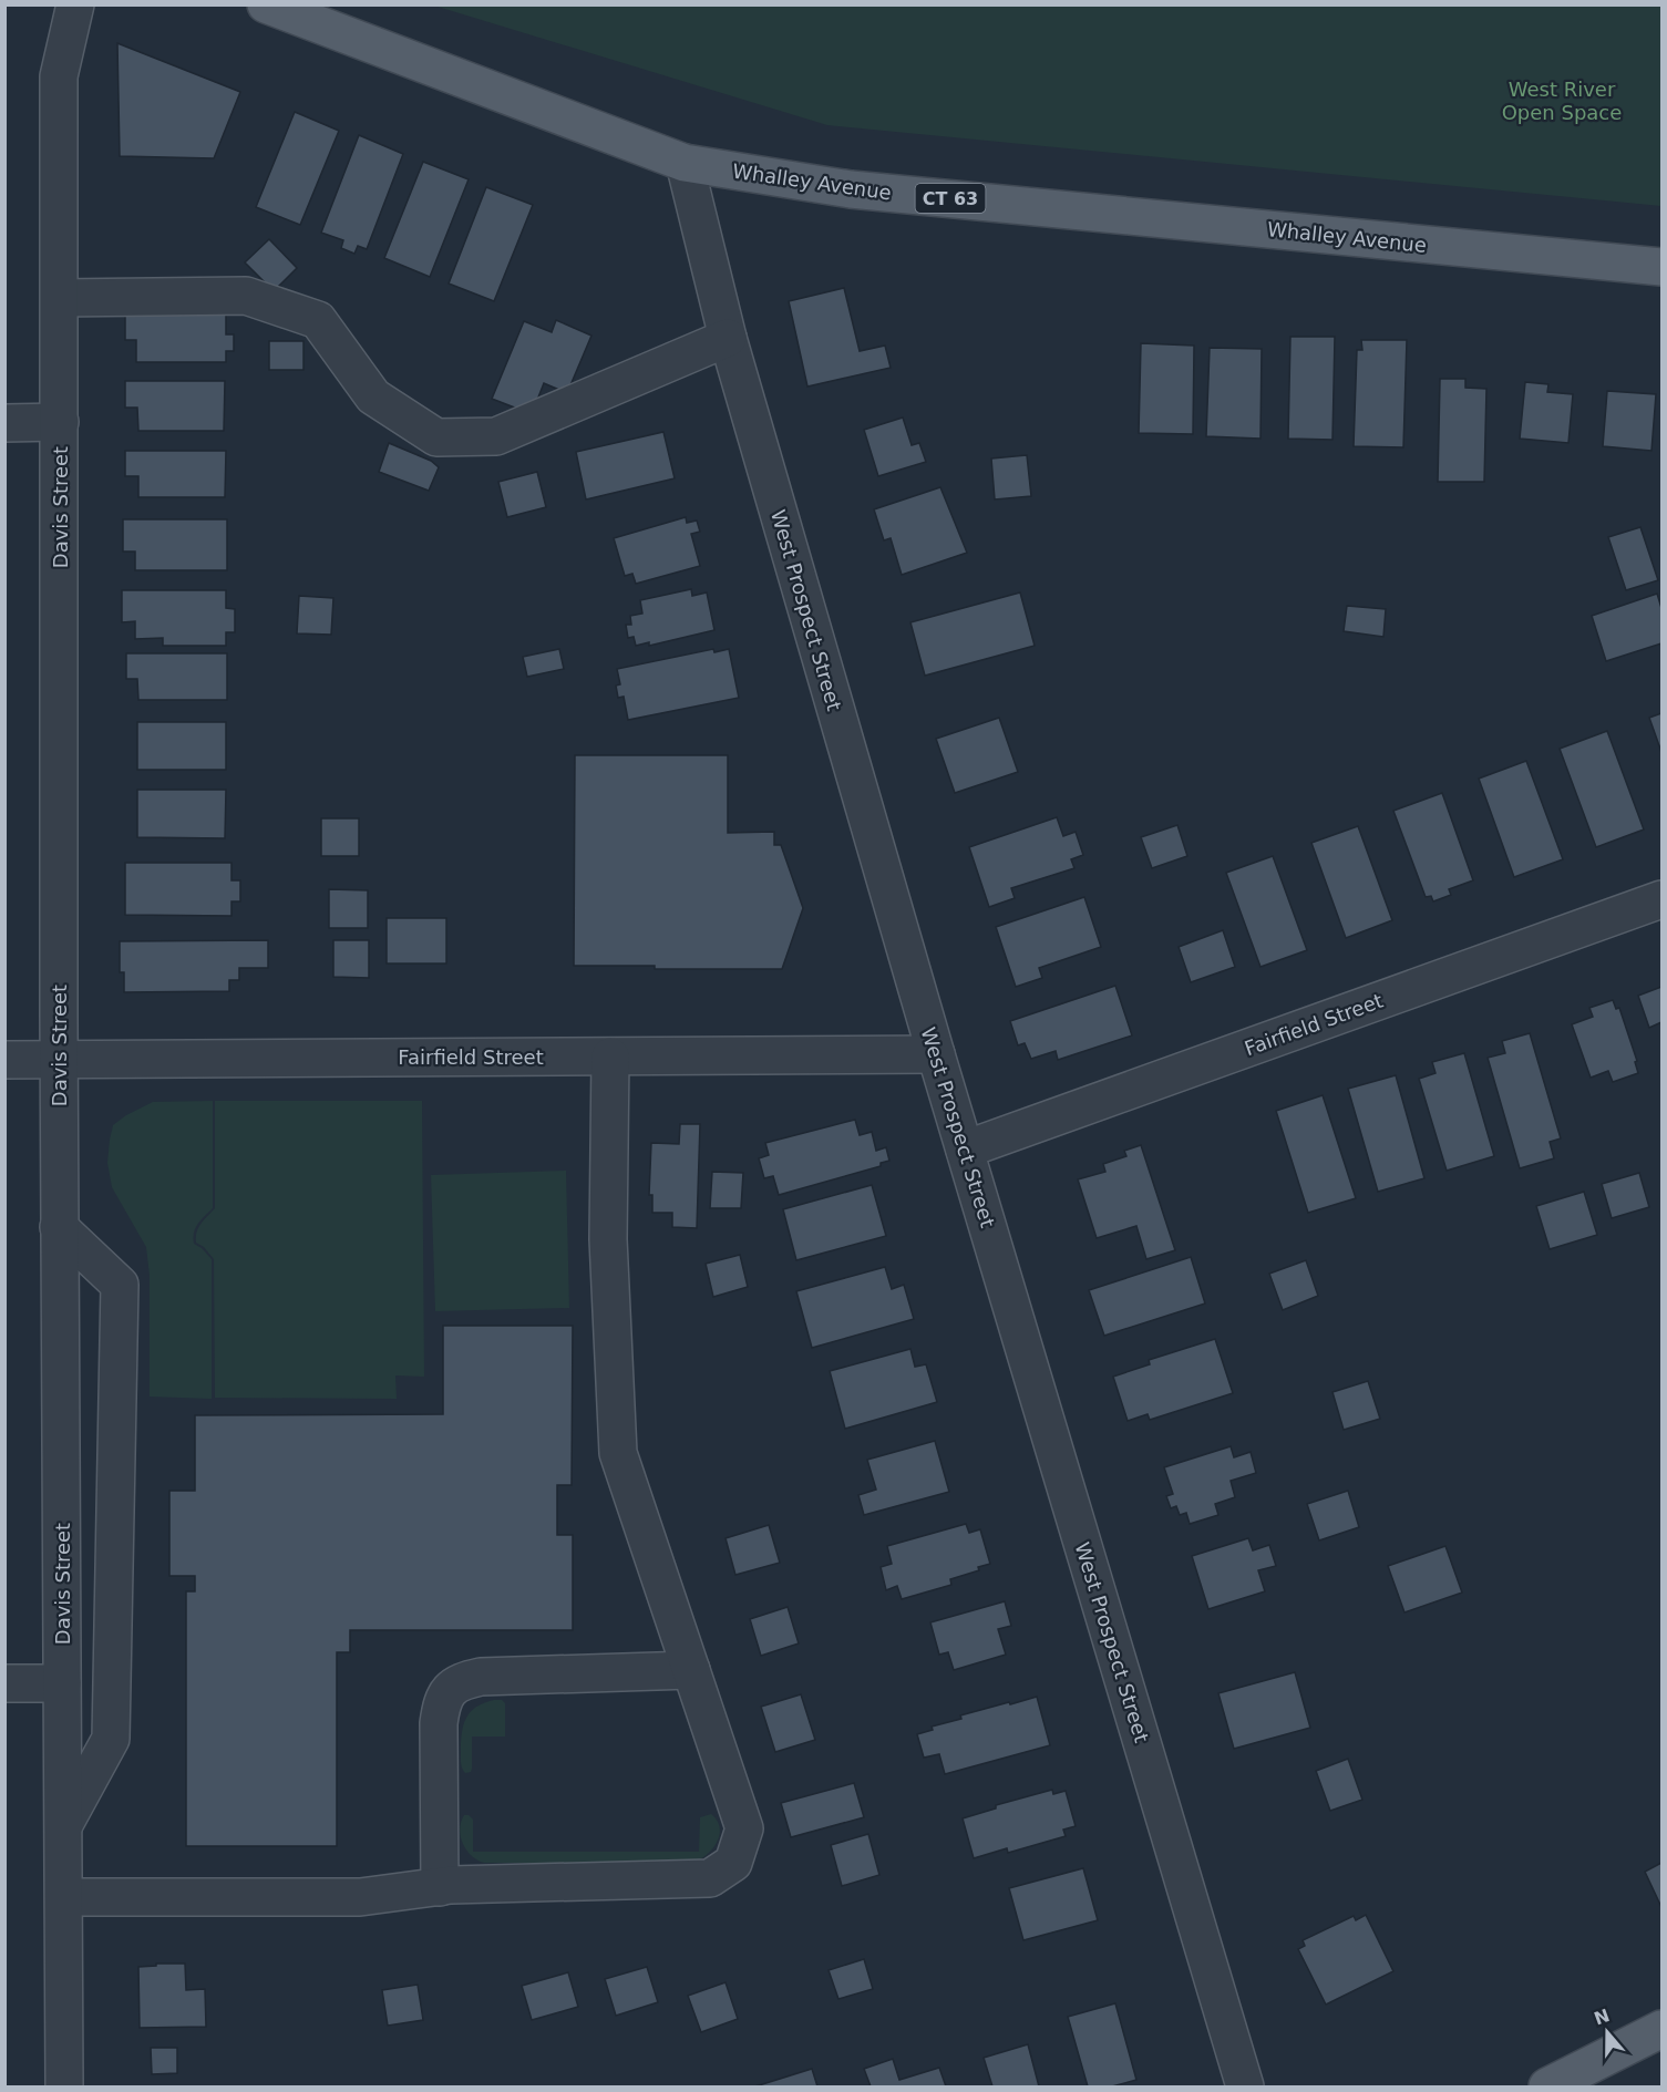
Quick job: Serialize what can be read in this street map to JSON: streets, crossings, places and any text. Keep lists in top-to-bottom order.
{
  "streets": {
    "main road": ["Whalley Avenue", "CT 63"],
    "street": ["Davis Street", "West Prospect Street", "Fairfield Street"]
  },
  "crossings": [
    ["Whalley Avenue", "West Prospect Street"],
    ["Davis Street", "Fairfield Street"],
    ["West Prospect Street", "Fairfield Street"]
  ],
  "parks": ["West River Open Space"],
  "north": "top"
}
